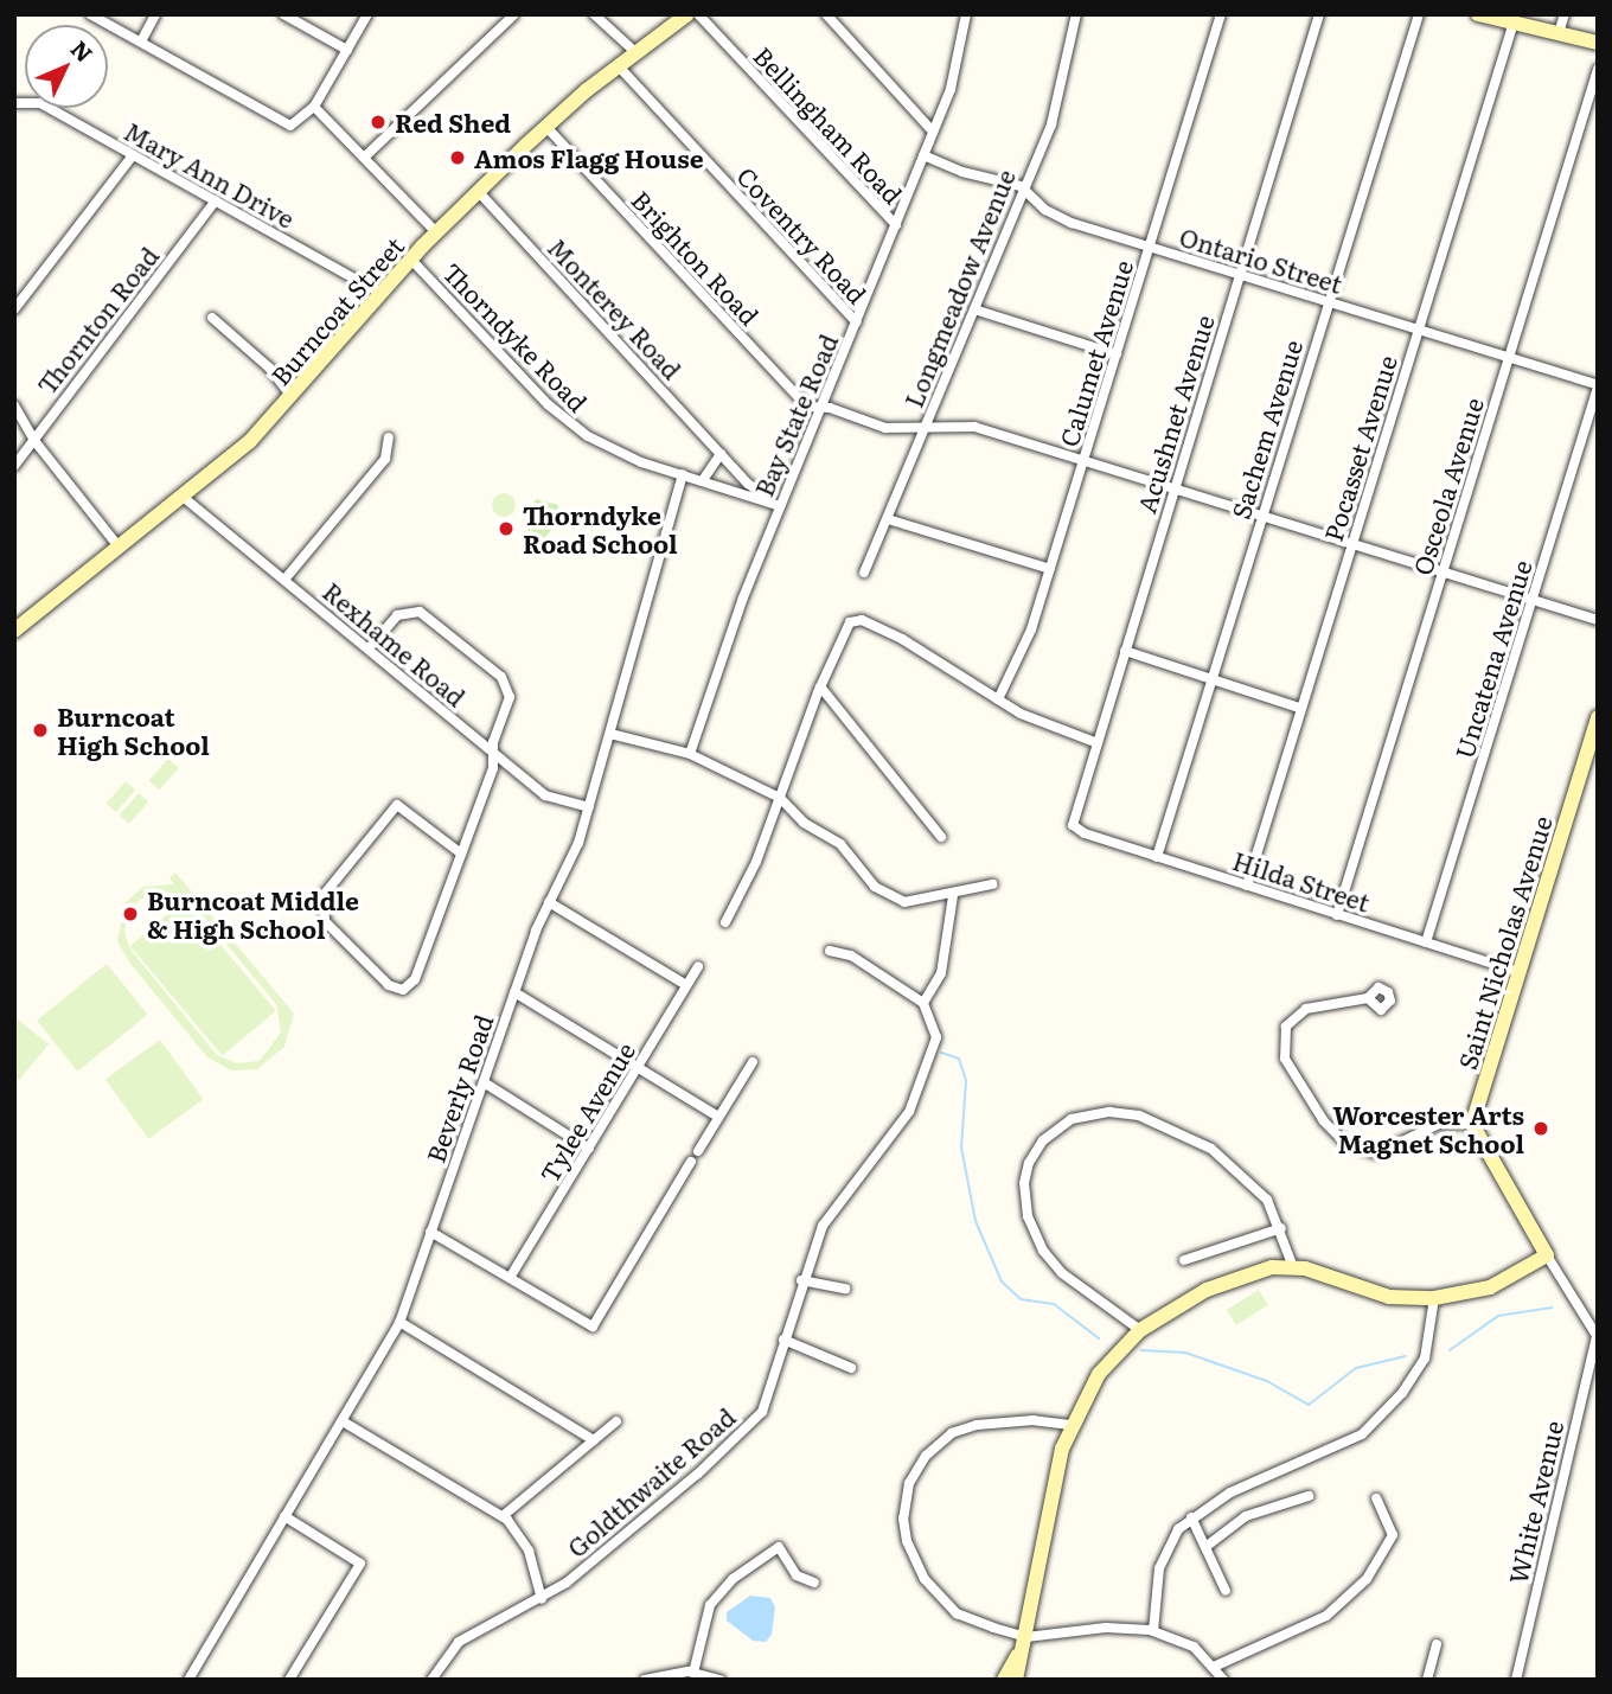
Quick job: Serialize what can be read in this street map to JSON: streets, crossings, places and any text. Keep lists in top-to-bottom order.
{
  "streets": {
    "street": [
      "Bellingham Road",
      "Mary Ann Drive",
      "Coventry Road",
      "Brighton Road",
      "Ontario Street",
      "Longmeadow Avenue",
      "Monterey Road",
      "Burncoat Street",
      "Thornton Road",
      "Thorndyke Road",
      "Calumet Avenue",
      "Acushnet Avenue",
      "Bay State Road",
      "Sachem Avenue",
      "Pocasset Avenue",
      "Osceola Avenue",
      "Rexhame Road",
      "Uncatena Avenue",
      "Hilda Street",
      "Saint Nicholas Avenue",
      "Beverly Road",
      "Tylee Avenue",
      "Goldthwaite Road",
      "White Avenue"
    ]
  },
  "crossings": [
    ["Bellingham Road", "Bay State Road"],
    ["Mary Ann Drive", "Burncoat Street"],
    ["Mary Ann Drive", "Thornton Road"],
    ["Coventry Road", "Burncoat Street"],
    ["Coventry Road", "Bay State Road"],
    ["Brighton Road", "Burncoat Street"],
    ["Brighton Road", "Bay State Road"],
    ["Ontario Street", "Longmeadow Avenue"],
    ["Ontario Street", "Calumet Avenue"],
    ["Ontario Street", "Acushnet Avenue"],
    ["Ontario Street", "Bay State Road"],
    ["Ontario Street", "Sachem Avenue"],
    ["Ontario Street", "Pocasset Avenue"],
    ["Ontario Street", "Osceola Avenue"],
    ["Ontario Street", "Uncatena Avenue"],
    ["Monterey Road", "Burncoat Street"],
    ["Monterey Road", "Thorndyke Road"],
    ["Monterey Road", "Bay State Road"],
    ["Burncoat Street", "Thorndyke Road"],
    ["Burncoat Street", "Rexhame Road"],
    ["Thorndyke Road", "Bay State Road"],
    ["Thorndyke Road", "Beverly Road"],
    ["Acushnet Avenue", "Hilda Street"],
    ["Sachem Avenue", "Hilda Street"],
    ["Pocasset Avenue", "Hilda Street"],
    ["Osceola Avenue", "Hilda Street"],
    ["Rexhame Road", "Beverly Road"],
    ["Uncatena Avenue", "Hilda Street"],
    ["Hilda Street", "Saint Nicholas Avenue"]
  ],
  "places": [
    "Red Shed",
    "Amos Flagg House",
    "Thorndyke Road School",
    "Burncoat High School",
    "Burncoat Middle & High School",
    "Worcester Arts Magnet School"
  ],
  "north": "top right"
}
